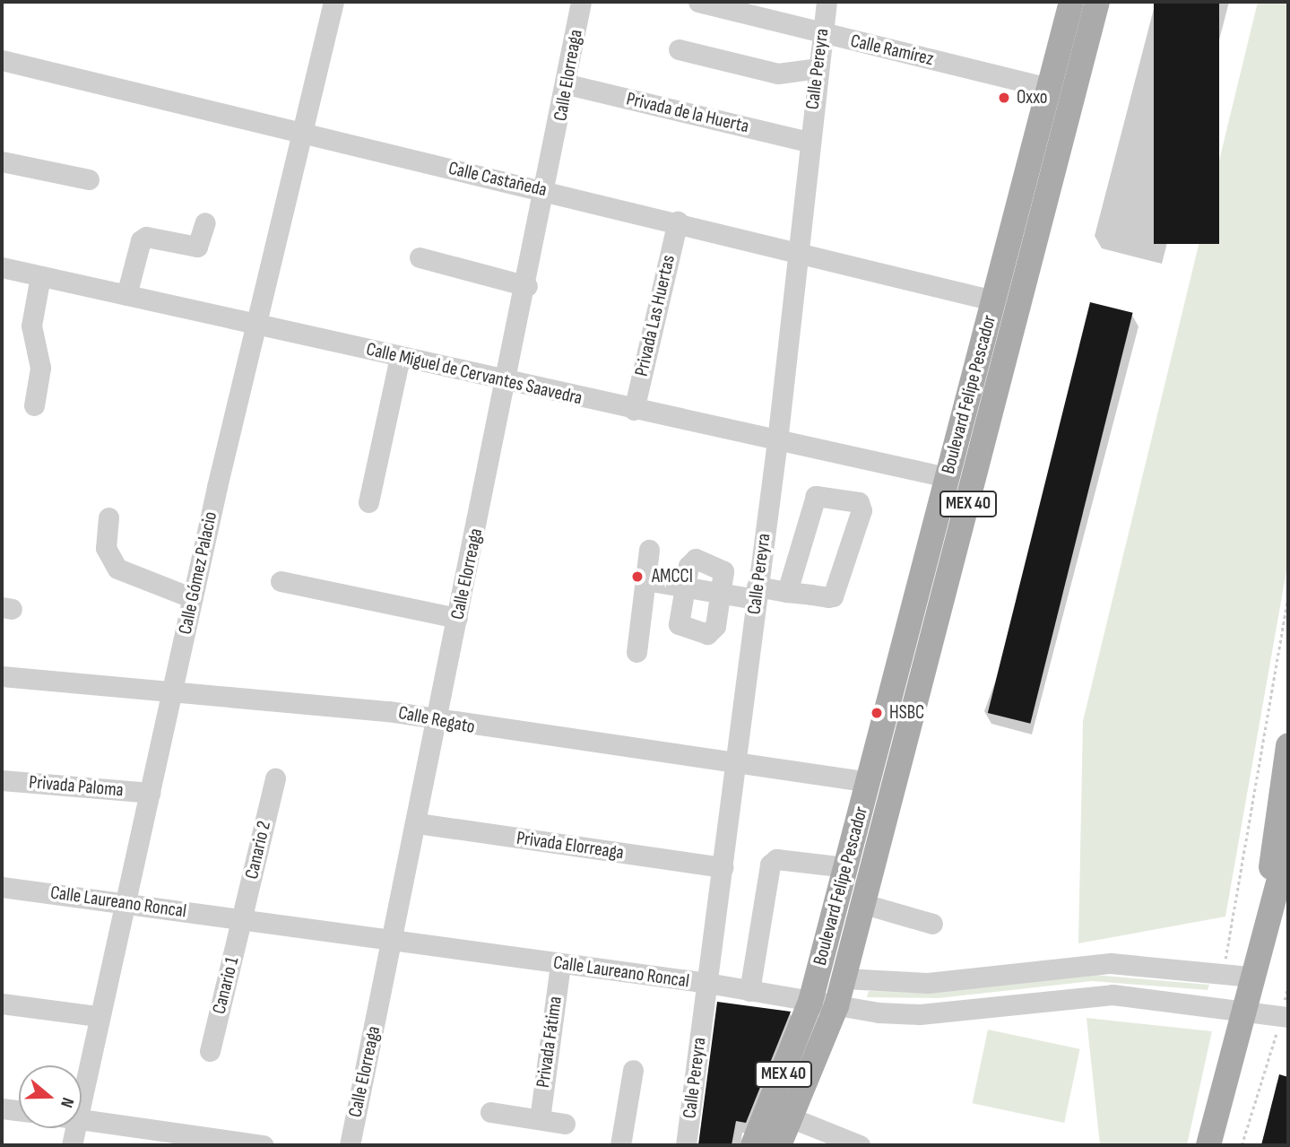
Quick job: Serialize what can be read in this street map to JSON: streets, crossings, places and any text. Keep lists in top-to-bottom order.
{
  "streets": {
    "main road": ["Boulevard Felipe Pescador", "MEX 40"],
    "street": [
      "Calle Ramírez",
      "Calle Pereyra",
      "Calle Elorreaga",
      "Privada de la Huerta",
      "Calle Castañeda",
      "Privada Las Huertas",
      "Calle Miguel de Cervantes Saavedra",
      "Calle Gómez Palacio",
      "Calle Regato",
      "Privada Paloma",
      "Privada Elorreaga",
      "Canario 2",
      "Calle Laureano Roncal",
      "Canario 1",
      "Privada Fátima"
    ]
  },
  "crossings": [
    ["Calle Ramírez", "Calle Pereyra"],
    ["Calle Ramírez", "Boulevard Felipe Pescador"],
    ["Calle Pereyra", "Privada de la Huerta"],
    ["Calle Pereyra", "Calle Castañeda"],
    ["Calle Pereyra", "Calle Miguel de Cervantes Saavedra"],
    ["Calle Pereyra", "Calle Regato"],
    ["Calle Pereyra", "Privada Elorreaga"],
    ["Calle Pereyra", "Calle Laureano Roncal"],
    ["Calle Elorreaga", "Privada de la Huerta"],
    ["Calle Elorreaga", "Calle Castañeda"],
    ["Calle Elorreaga", "Calle Miguel de Cervantes Saavedra"],
    ["Calle Elorreaga", "Calle Regato"],
    ["Calle Elorreaga", "Privada Elorreaga"],
    ["Calle Elorreaga", "Calle Laureano Roncal"],
    ["Calle Castañeda", "Privada Las Huertas"],
    ["Calle Castañeda", "Boulevard Felipe Pescador"],
    ["Calle Castañeda", "Calle Gómez Palacio"],
    ["Privada Las Huertas", "Calle Miguel de Cervantes Saavedra"],
    ["Calle Miguel de Cervantes Saavedra", "Boulevard Felipe Pescador"],
    ["Calle Miguel de Cervantes Saavedra", "Calle Gómez Palacio"],
    ["Boulevard Felipe Pescador", "Calle Regato"],
    ["Boulevard Felipe Pescador", "Calle Laureano Roncal"],
    ["Calle Gómez Palacio", "Calle Regato"],
    ["Calle Gómez Palacio", "Privada Paloma"],
    ["Calle Gómez Palacio", "Calle Laureano Roncal"],
    ["Canario 2", "Calle Laureano Roncal"],
    ["Canario 2", "Canario 1"],
    ["Calle Laureano Roncal", "Canario 1"],
    ["Calle Laureano Roncal", "Privada Fátima"]
  ],
  "places": ["Oxxo", "AMCCI", "HSBC"],
  "north": "right"
}
